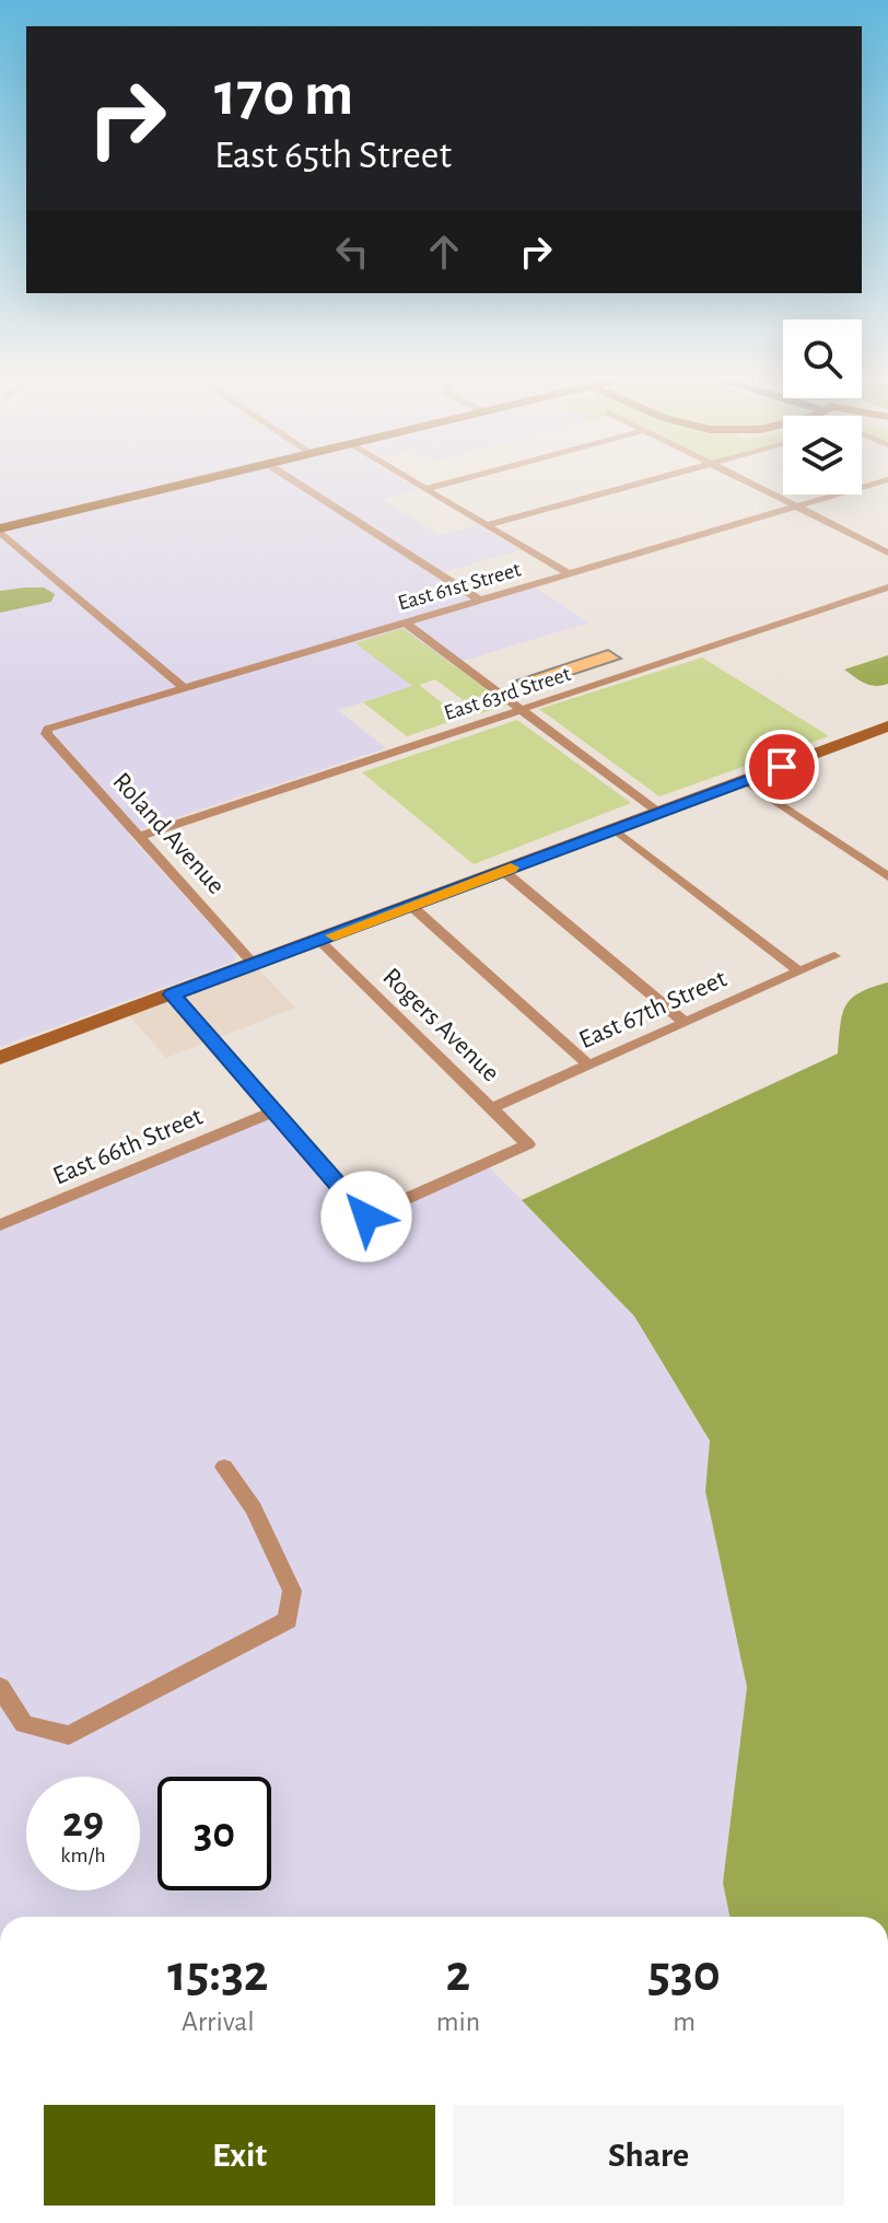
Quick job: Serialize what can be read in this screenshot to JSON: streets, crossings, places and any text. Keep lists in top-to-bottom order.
{
  "streets": {
    "street": [
      "East 61st Street",
      "East 63rd Street",
      "Roland Avenue",
      "East 67th Street",
      "Rogers Avenue",
      "East 66th Street"
    ]
  },
  "crossings": [
    ["East 61st Street", "Roland Avenue"],
    ["East 63rd Street", "Roland Avenue"],
    ["East 67th Street", "Rogers Avenue"],
    ["Rogers Avenue", "East 66th Street"]
  ],
  "page": {
    "turn": ["170 m", "East 65th Street"],
    "speed": "29 km/h",
    "limit": "30",
    "eta": [
      "15:32",
      "Arrival",
      "2",
      "min",
      "530",
      "m"
    ],
    "buttons": ["Exit", "Share"]
  }
}
